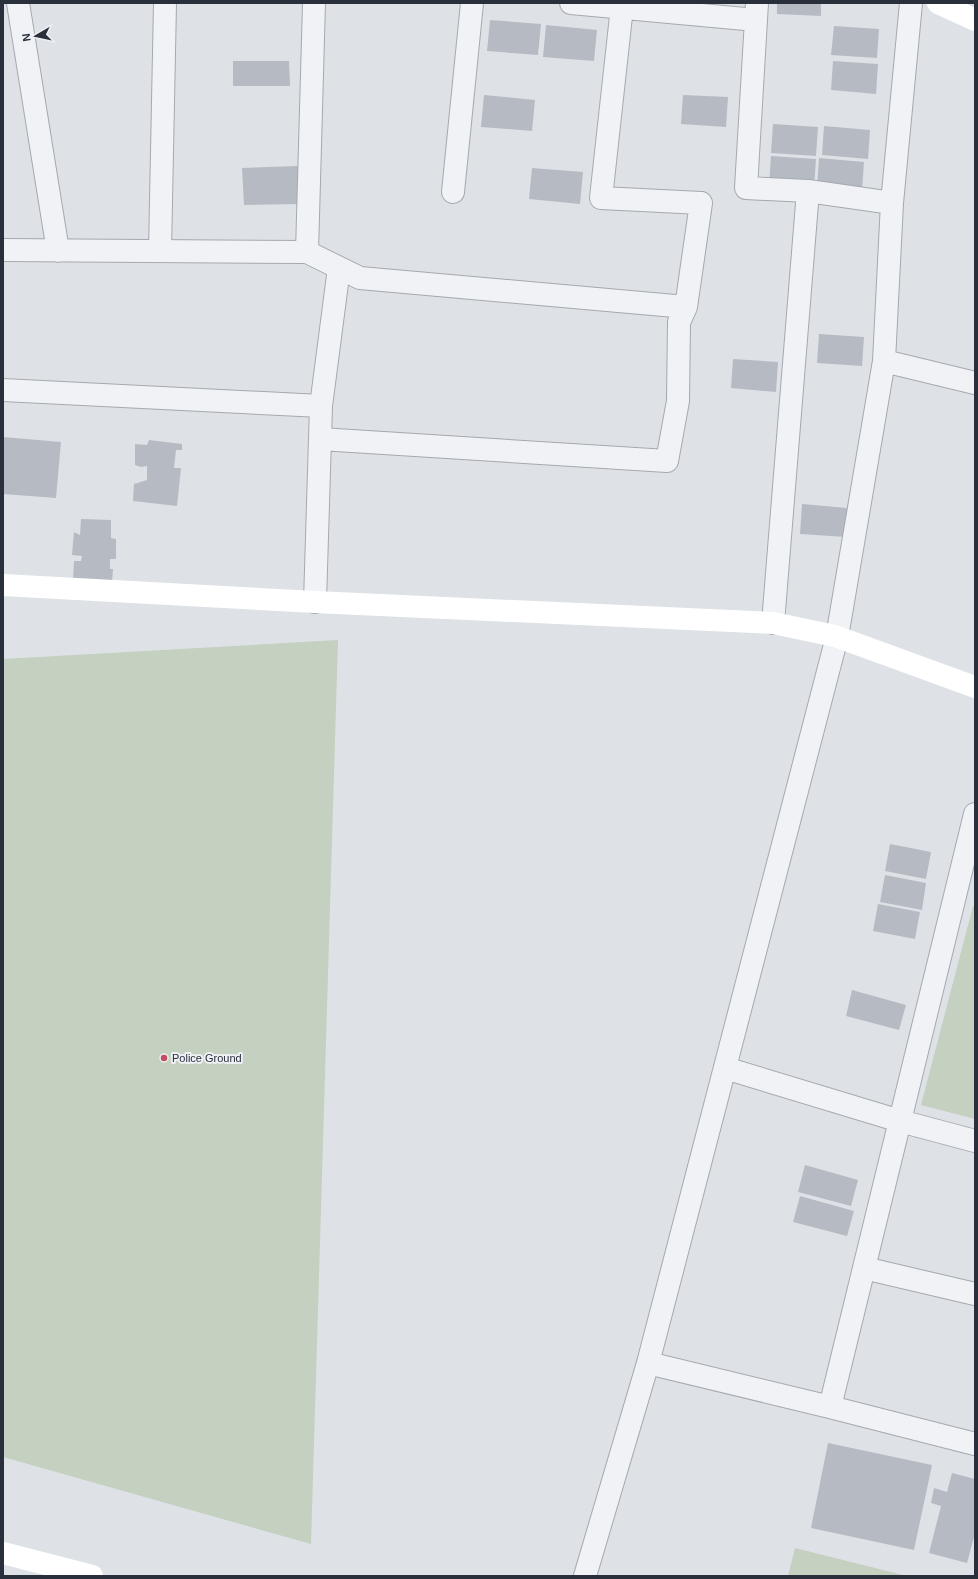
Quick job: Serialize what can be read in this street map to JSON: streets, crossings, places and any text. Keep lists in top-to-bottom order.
{
  "places": ["Police Ground"],
  "north": "left"
}
